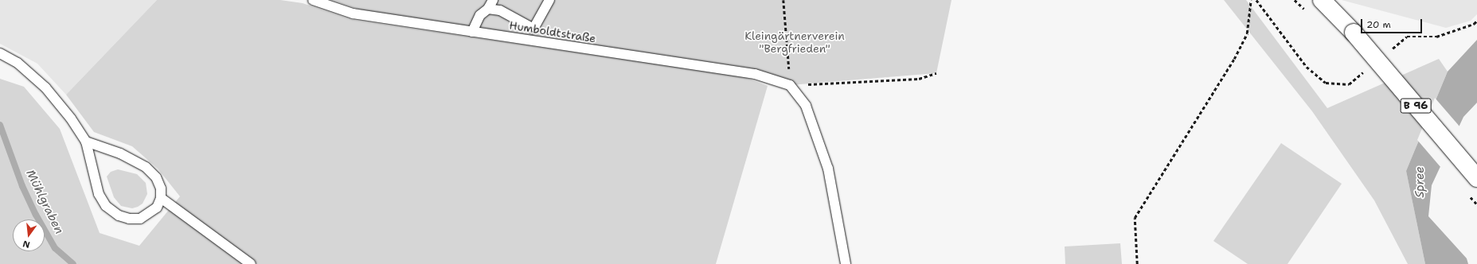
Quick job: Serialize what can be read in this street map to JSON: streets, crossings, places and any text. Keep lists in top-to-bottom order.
{
  "streets": {
    "main road": ["B 96"],
    "lane": ["Humboldtstraße"]
  },
  "water": ["Spree", "Mühlgraben"],
  "parks": ["Kleingärtnerverein \"Bergfrieden\""],
  "scale_bar": "20 m",
  "north": "bottom"
}
